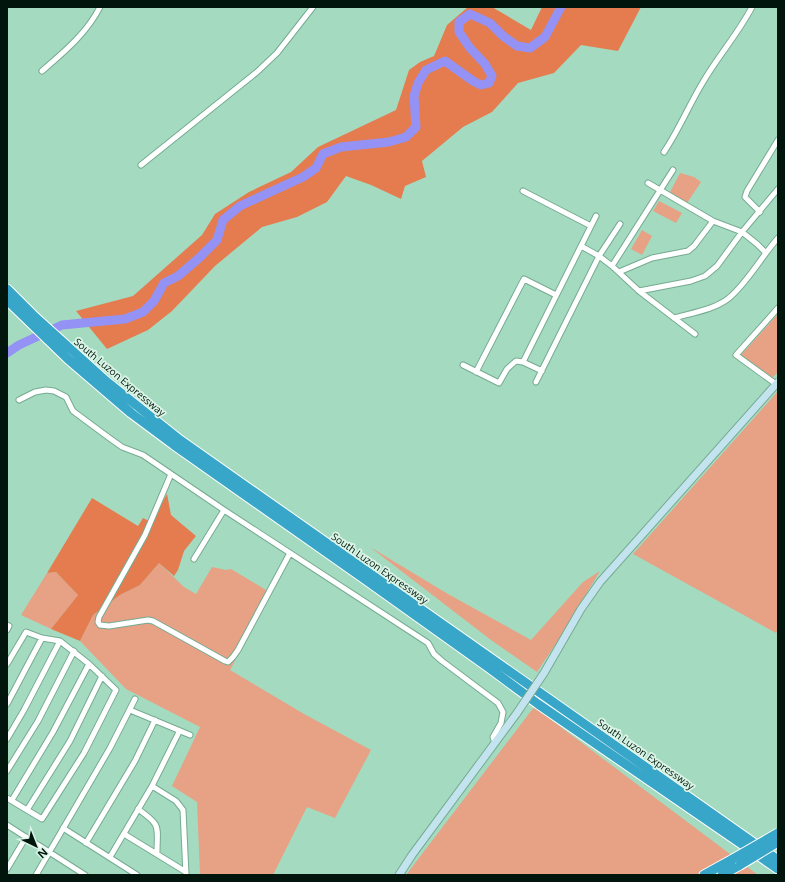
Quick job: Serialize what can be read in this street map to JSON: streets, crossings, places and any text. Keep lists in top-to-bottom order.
{
  "streets": {
    "highway": ["South Luzon Expressway"]
  },
  "north": "bottom right"
}
